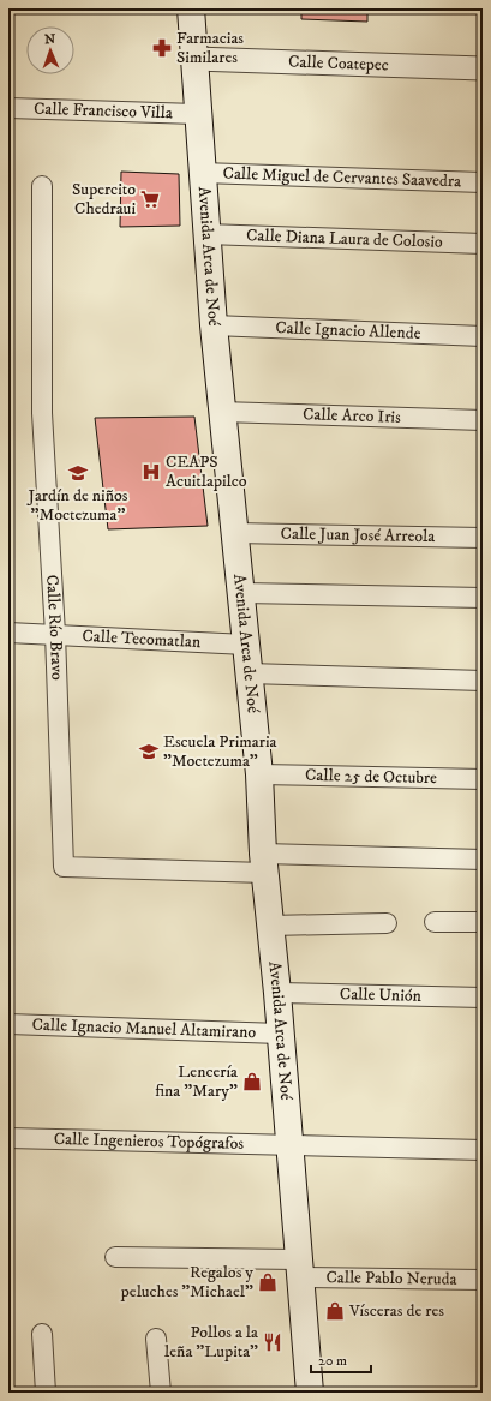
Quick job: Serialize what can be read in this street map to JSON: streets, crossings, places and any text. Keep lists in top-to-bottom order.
{
  "streets": {
    "main road": ["Avenida Arca de Noé"],
    "street": [
      "Calle Coatepec",
      "Calle Francisco Villa",
      "Calle Miguel de Cervantes Saavedra",
      "Calle Diana Laura de Colosio",
      "Calle Ignacio Allende",
      "Calle Arco Iris",
      "Calle Juan José Arreola",
      "Calle Río Bravo",
      "Calle Tecomatlan",
      "Calle 25 de Octubre",
      "Calle Unión",
      "Calle Ignacio Manuel Altamirano",
      "Calle Ingenieros Topógrafos",
      "Calle Pablo Neruda"
    ]
  },
  "crossings": [
    ["Calle Coatepec", "Avenida Arca de Noé"],
    ["Calle Francisco Villa", "Avenida Arca de Noé"],
    ["Calle Miguel de Cervantes Saavedra", "Avenida Arca de Noé"],
    ["Calle Diana Laura de Colosio", "Avenida Arca de Noé"],
    ["Avenida Arca de Noé", "Calle Ignacio Allende"],
    ["Avenida Arca de Noé", "Calle Arco Iris"],
    ["Avenida Arca de Noé", "Calle Juan José Arreola"],
    ["Avenida Arca de Noé", "Calle Río Bravo"],
    ["Avenida Arca de Noé", "Calle Tecomatlan"],
    ["Avenida Arca de Noé", "Calle 25 de Octubre"],
    ["Avenida Arca de Noé", "Calle Unión"],
    ["Avenida Arca de Noé", "Calle Ignacio Manuel Altamirano"],
    ["Avenida Arca de Noé", "Calle Ingenieros Topógrafos"],
    ["Avenida Arca de Noé", "Calle Pablo Neruda"],
    ["Calle Río Bravo", "Calle Tecomatlan"]
  ],
  "places": {
    "pharmacy": ["Farmacias Similares"],
    "supermarket": ["Supercito Chedraui"],
    "hospital": ["CEAPS Acuitlapilco"],
    "school or university": ["Jardín de niños \"Moctezuma\"", "Escuela Primaria \"Moctezuma\""],
    "shop": ["Lencería fina \"Mary\"", "Regalos y peluches \"Michael\"", "Vísceras de res"],
    "restaurant": ["Pollos a la leña \"Lupita\""]
  },
  "scale_bar": "20 m",
  "north": "top"
}
